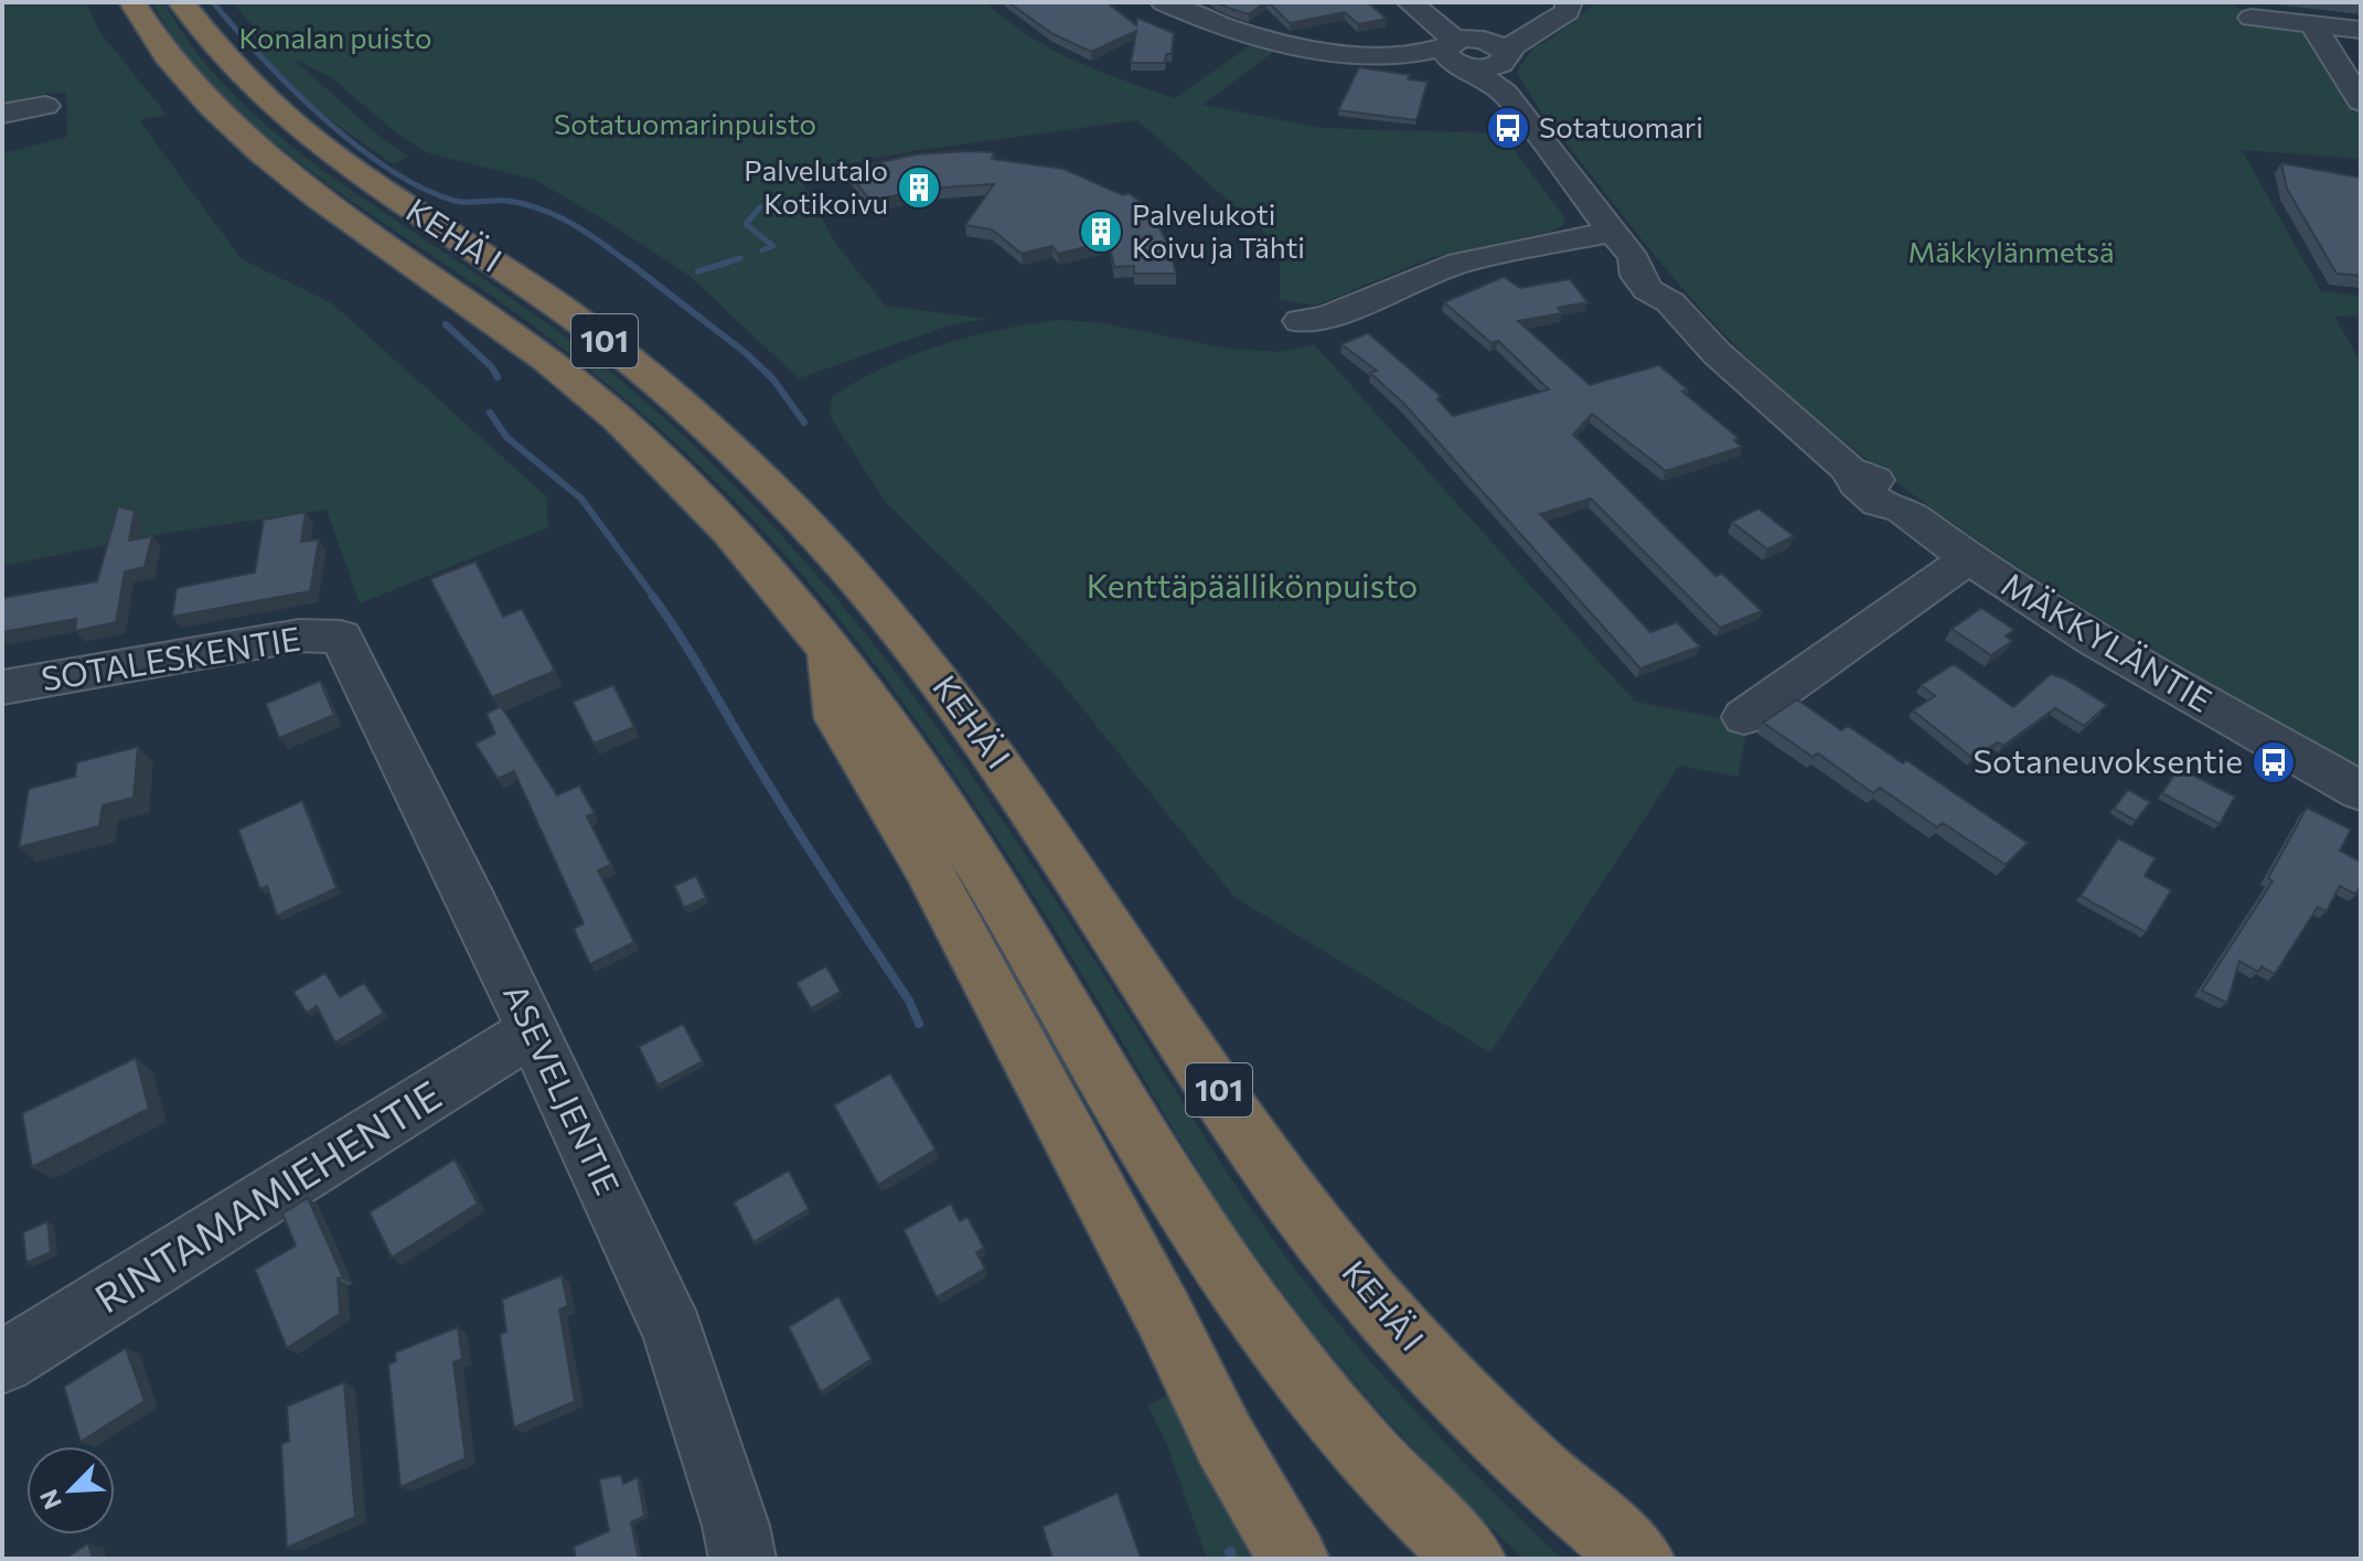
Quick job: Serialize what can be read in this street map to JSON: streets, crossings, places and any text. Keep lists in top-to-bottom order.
{
  "streets": {
    "highway": ["KEHÄ I", "101"],
    "street": [
      "MÄKKYLÄNTIE",
      "SOTALESKENTIE",
      "ASEVELJENTIE",
      "RINTAMAMIEHENTIE"
    ]
  },
  "crossings": [
    ["SOTALESKENTIE", "ASEVELJENTIE"],
    ["ASEVELJENTIE", "RINTAMAMIEHENTIE"]
  ],
  "parks": [
    "Konalan puisto",
    "Sotatuomarinpuisto",
    "Mäkkylänmetsä",
    "Kenttäpäällikönpuisto"
  ],
  "places": {
    "bus stop": ["Sotatuomari", "Sotaneuvoksentie"],
    "building": ["Palvelutalo Kotikoivu", "Palvelukoti Koivu ja Tähti"]
  },
  "north": "bottom left"
}
